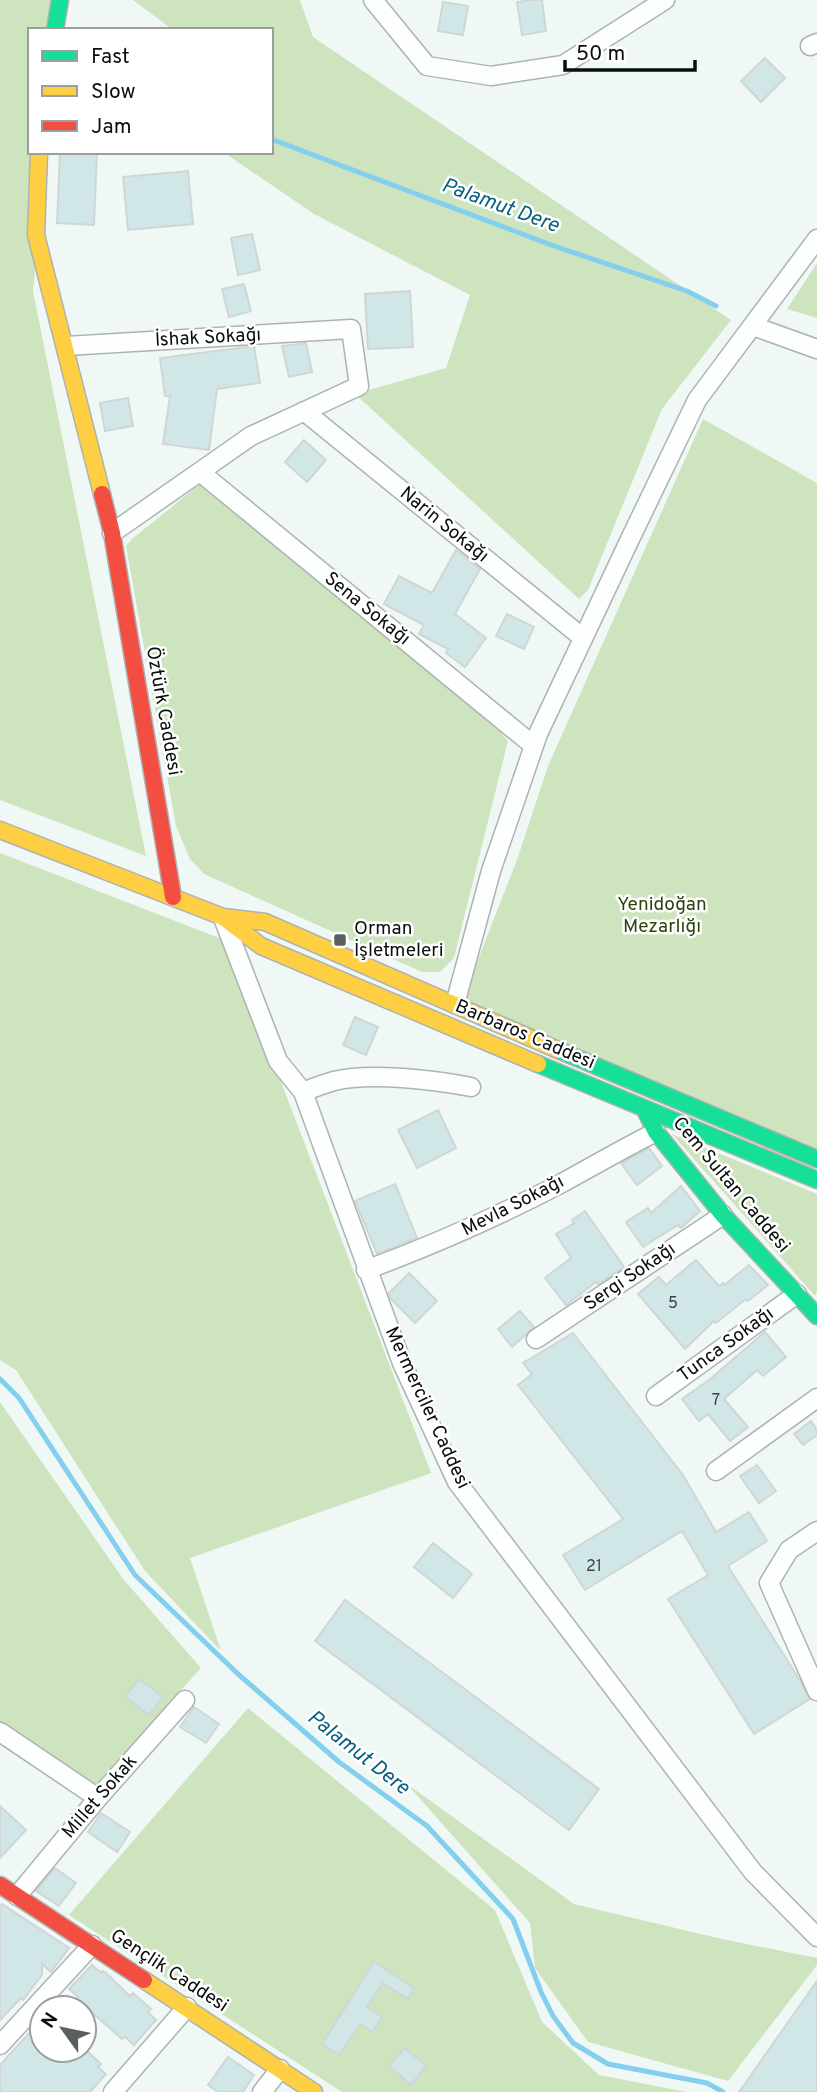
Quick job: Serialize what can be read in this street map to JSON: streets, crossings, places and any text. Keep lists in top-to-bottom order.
{
  "streets": {
    "main road": [
      "Öztürk Caddesi",
      "Barbaros Caddesi",
      "Cem Sultan Caddesi",
      "Gençlik Caddesi"
    ],
    "street": [
      "İshak Sokağı",
      "Narin Sokağı",
      "Sena Sokağı",
      "Mevla Sokağı",
      "Sergi Sokağı",
      "Tunca Sokağı",
      "Mermerciler Caddesi",
      "Millet Sokak"
    ]
  },
  "crossings": [
    ["İshak Sokağı", "Narin Sokağı"],
    ["İshak Sokağı", "Öztürk Caddesi"],
    ["Öztürk Caddesi", "Barbaros Caddesi"],
    ["Barbaros Caddesi", "Cem Sultan Caddesi"],
    ["Barbaros Caddesi", "Mermerciler Caddesi"],
    ["Cem Sultan Caddesi", "Mevla Sokağı"],
    ["Cem Sultan Caddesi", "Sergi Sokağı"],
    ["Cem Sultan Caddesi", "Tunca Sokağı"],
    ["Mevla Sokağı", "Mermerciler Caddesi"],
    ["Millet Sokak", "Gençlik Caddesi"]
  ],
  "water": ["Palamut Dere"],
  "parks": ["Yenidoğan Mezarlığı"],
  "places": {
    "transit": ["Orman İşletmeleri"]
  },
  "house_numbers": ["5", "7", "21"],
  "legend": ["Fast", "Slow", "Jam"],
  "scale_bar": "50 m",
  "north": "top left"
}
